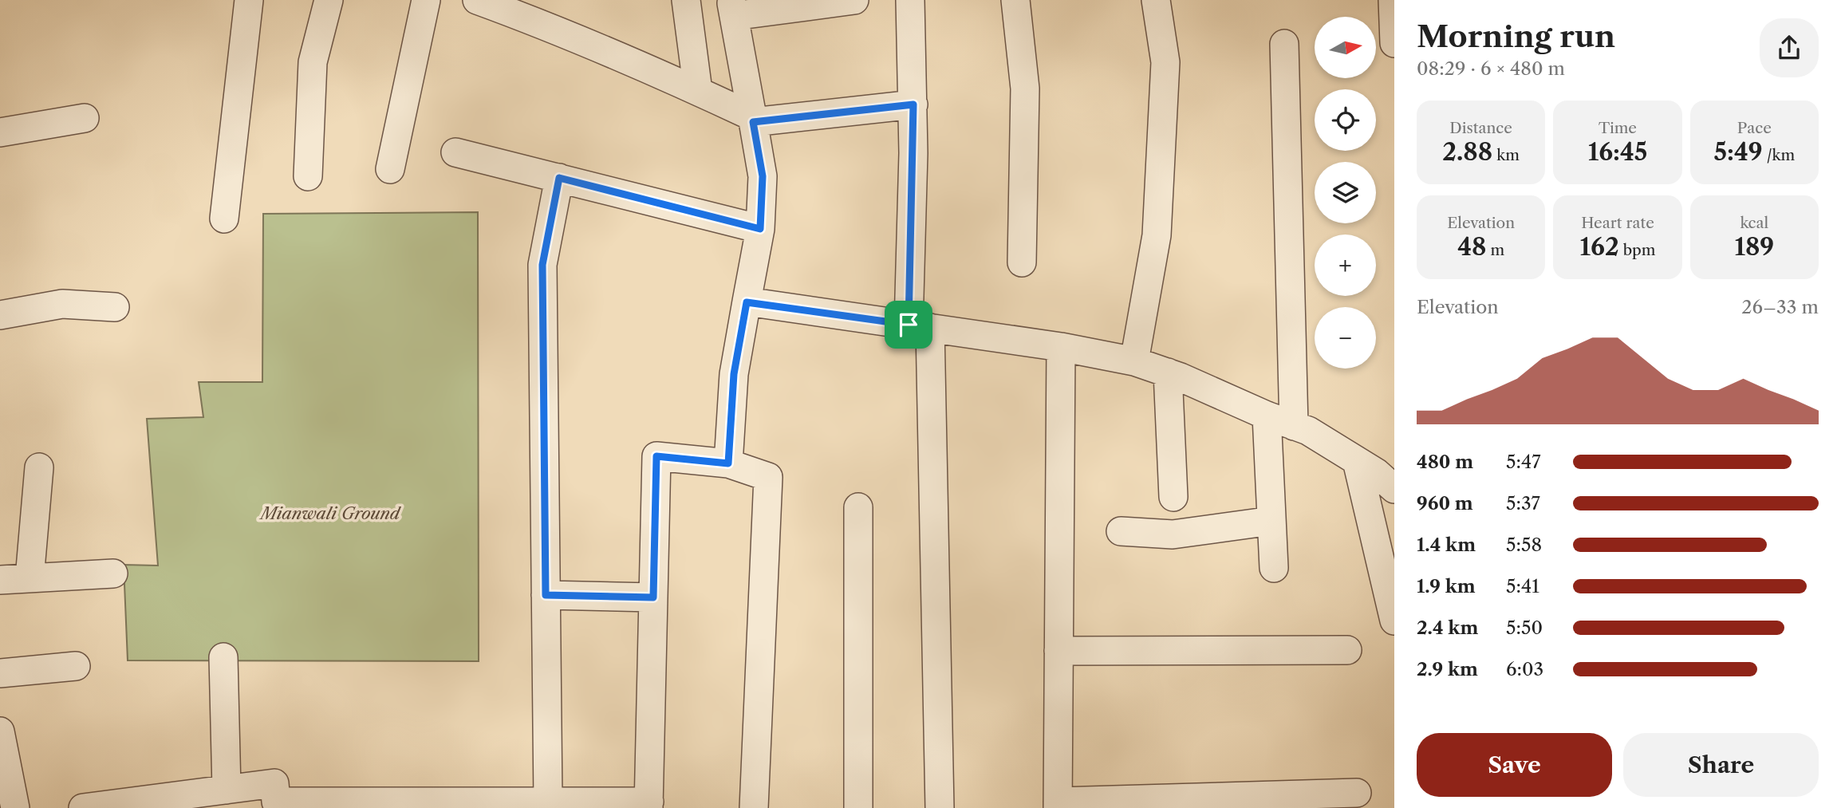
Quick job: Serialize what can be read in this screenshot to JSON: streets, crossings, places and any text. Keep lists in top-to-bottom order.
{
  "parks": ["Mianwali Ground"],
  "north": "right",
  "page": {
    "heading": ["Morning run", "08:29 · 6 × 480 m"],
    "map_buttons": ["+", "−"],
    "stats": [
      ["Distance", "2.88 km"],
      ["Time", "16:45"],
      ["Pace", "5:49 /km"],
      ["Elevation", "48 m"],
      ["Heart rate", "162 bpm"],
      ["kcal", "189"]
    ],
    "chart": ["Elevation", "26–33 m"],
    "list": [
      {
        "name": "480 m",
        "note": "5:47"
      },
      {
        "name": "960 m",
        "note": "5:37"
      },
      {
        "name": "1.4 km",
        "note": "5:58"
      },
      {
        "name": "1.9 km",
        "note": "5:41"
      },
      {
        "name": "2.4 km",
        "note": "5:50"
      },
      {
        "name": "2.9 km",
        "note": "6:03"
      }
    ],
    "buttons": ["Save", "Share"]
  }
}
